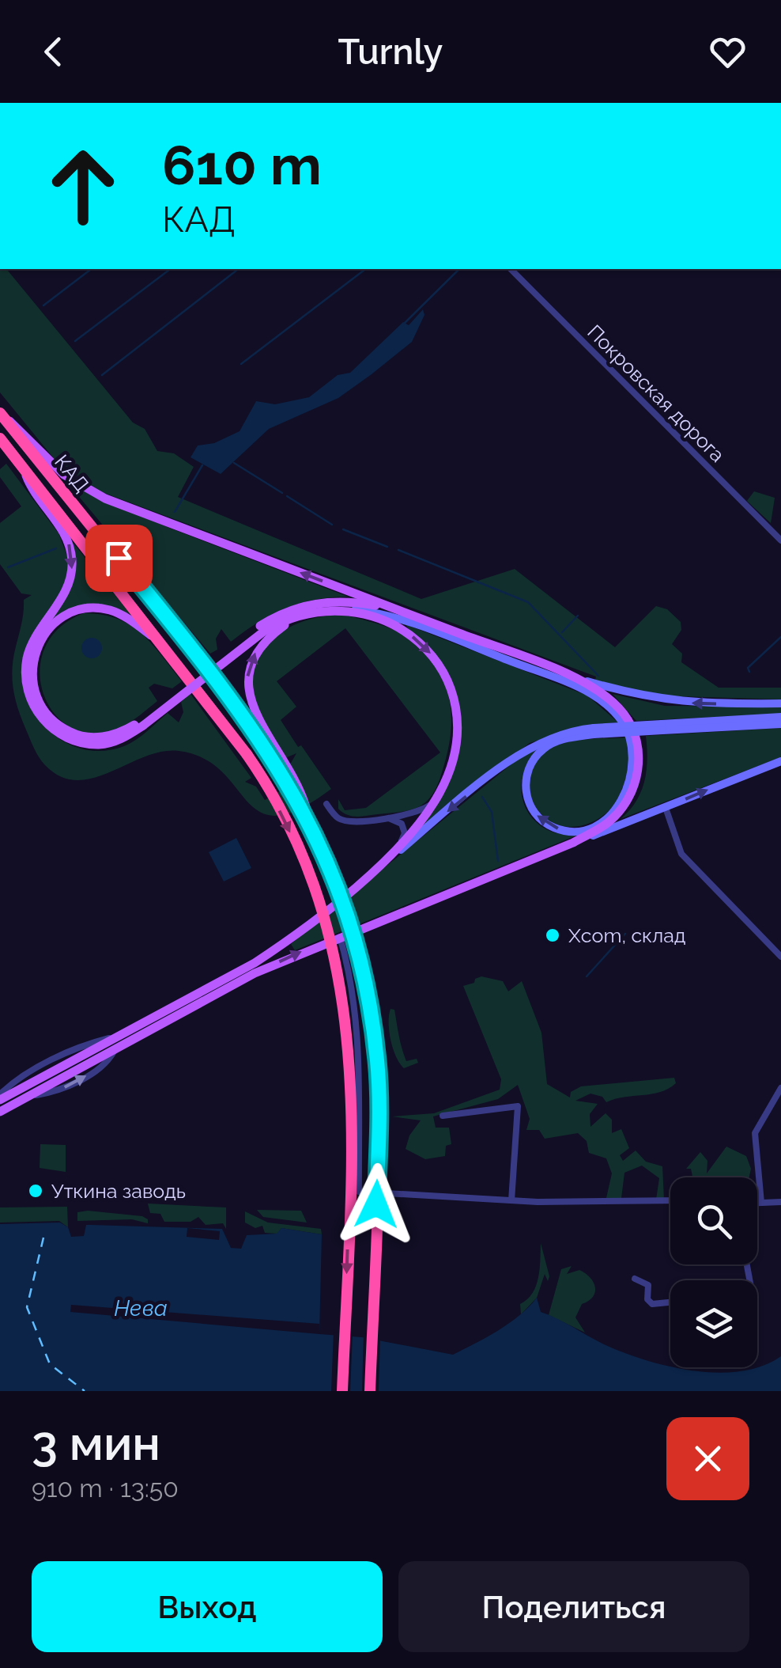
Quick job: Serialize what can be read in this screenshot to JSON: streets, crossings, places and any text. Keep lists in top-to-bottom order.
{
  "streets": {
    "highway": ["КАД"],
    "street": ["Покровская дорога"]
  },
  "water": ["Нева"],
  "places": ["Xсom, склад", "Уткина заводь"],
  "page": {
    "header": "Turnly",
    "turn": ["610 m", "КАД"],
    "heading": ["3 мин", "910 m · 13:50"],
    "buttons": ["Выход", "Поделиться"]
  }
}
